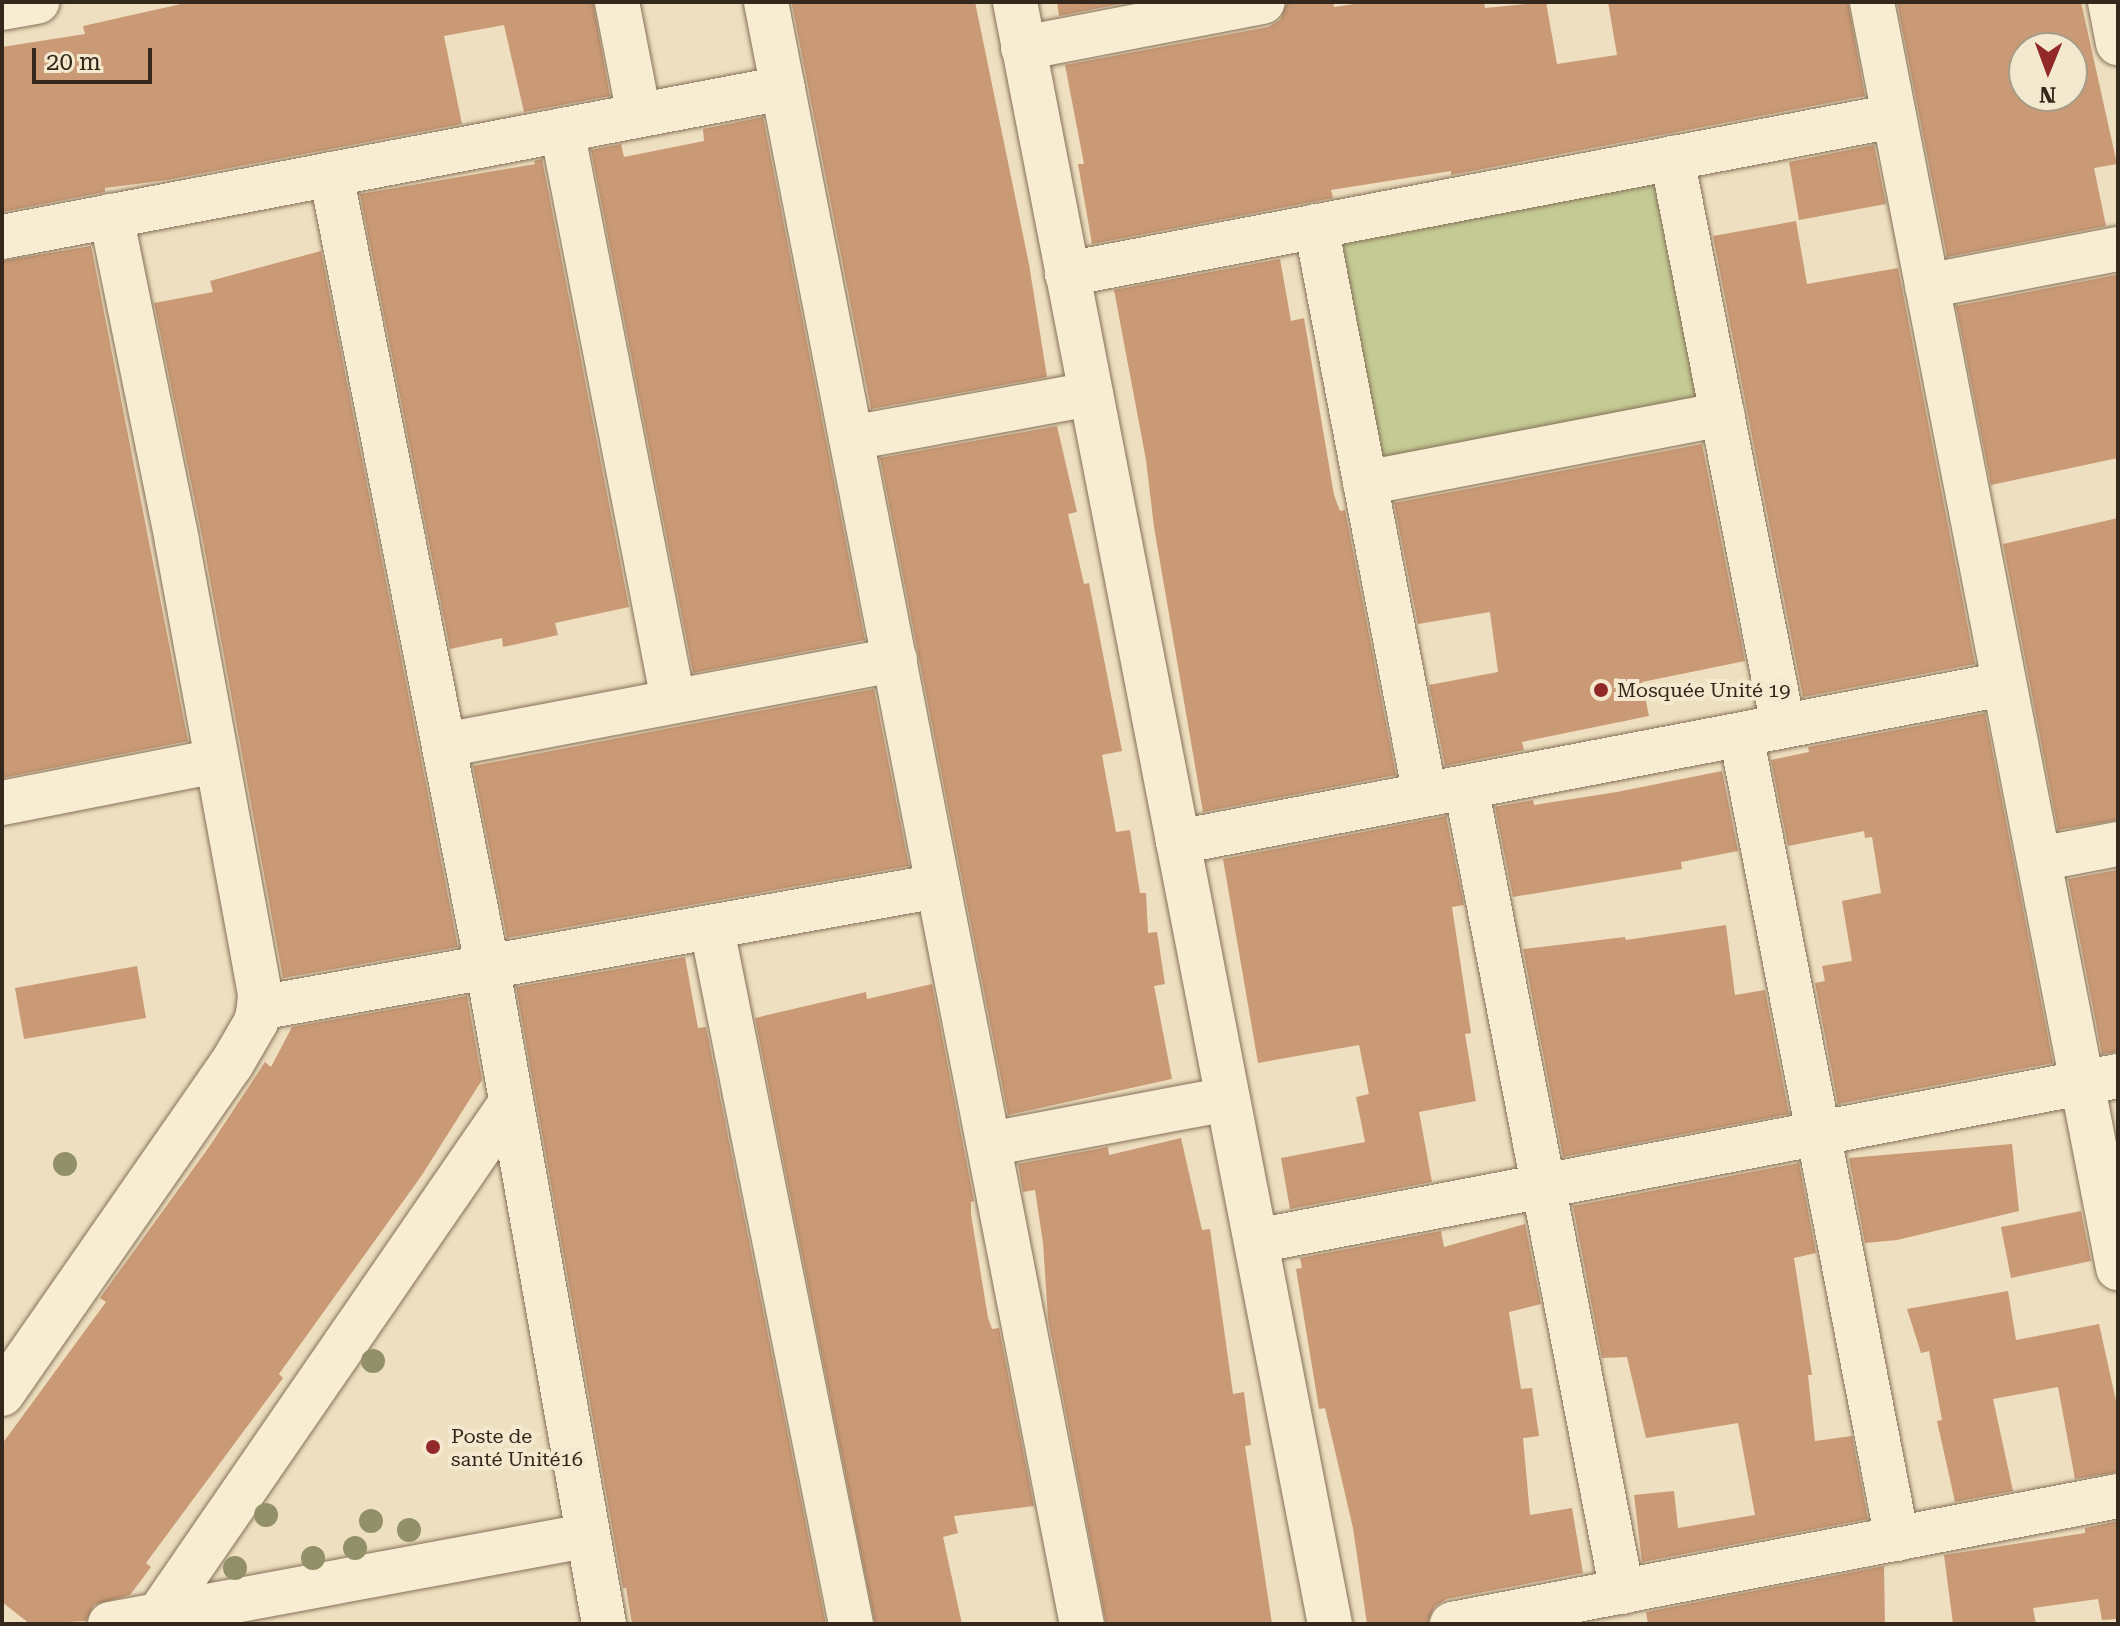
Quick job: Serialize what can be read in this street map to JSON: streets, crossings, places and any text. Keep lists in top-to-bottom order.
{
  "places": ["Mosquée Unité 19", "Poste de santé Unité16"],
  "scale_bar": "20 m",
  "north": "bottom"
}
